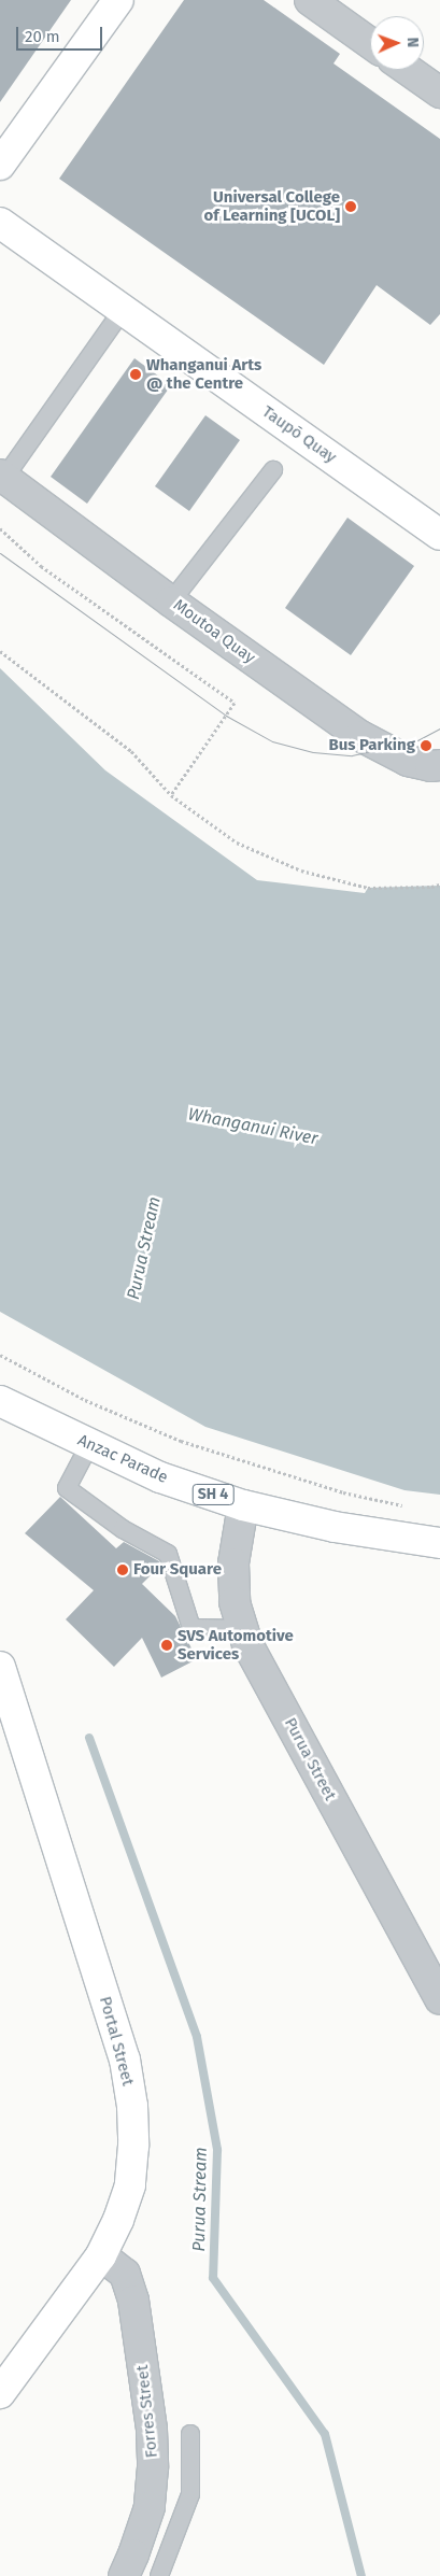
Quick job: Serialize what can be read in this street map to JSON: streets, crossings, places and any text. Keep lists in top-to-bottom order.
{
  "streets": {
    "main road": [
      "Taupō Quay",
      "Anzac Parade",
      "SH 4",
      "Portal Street"
    ],
    "street": ["Moutoa Quay", "Purua Street", "Forres Street"]
  },
  "crossings": [
    ["Anzac Parade", "Purua Street"],
    ["Portal Street", "Forres Street"]
  ],
  "water": ["Whanganui River", "Purua Stream"],
  "places": [
    "Universal College of Learning [UCOL]",
    "Whanganui Arts @ the Centre",
    "Bus Parking",
    "Four Square",
    "SVS Automotive Services"
  ],
  "scale_bar": "20 m",
  "north": "right"
}
